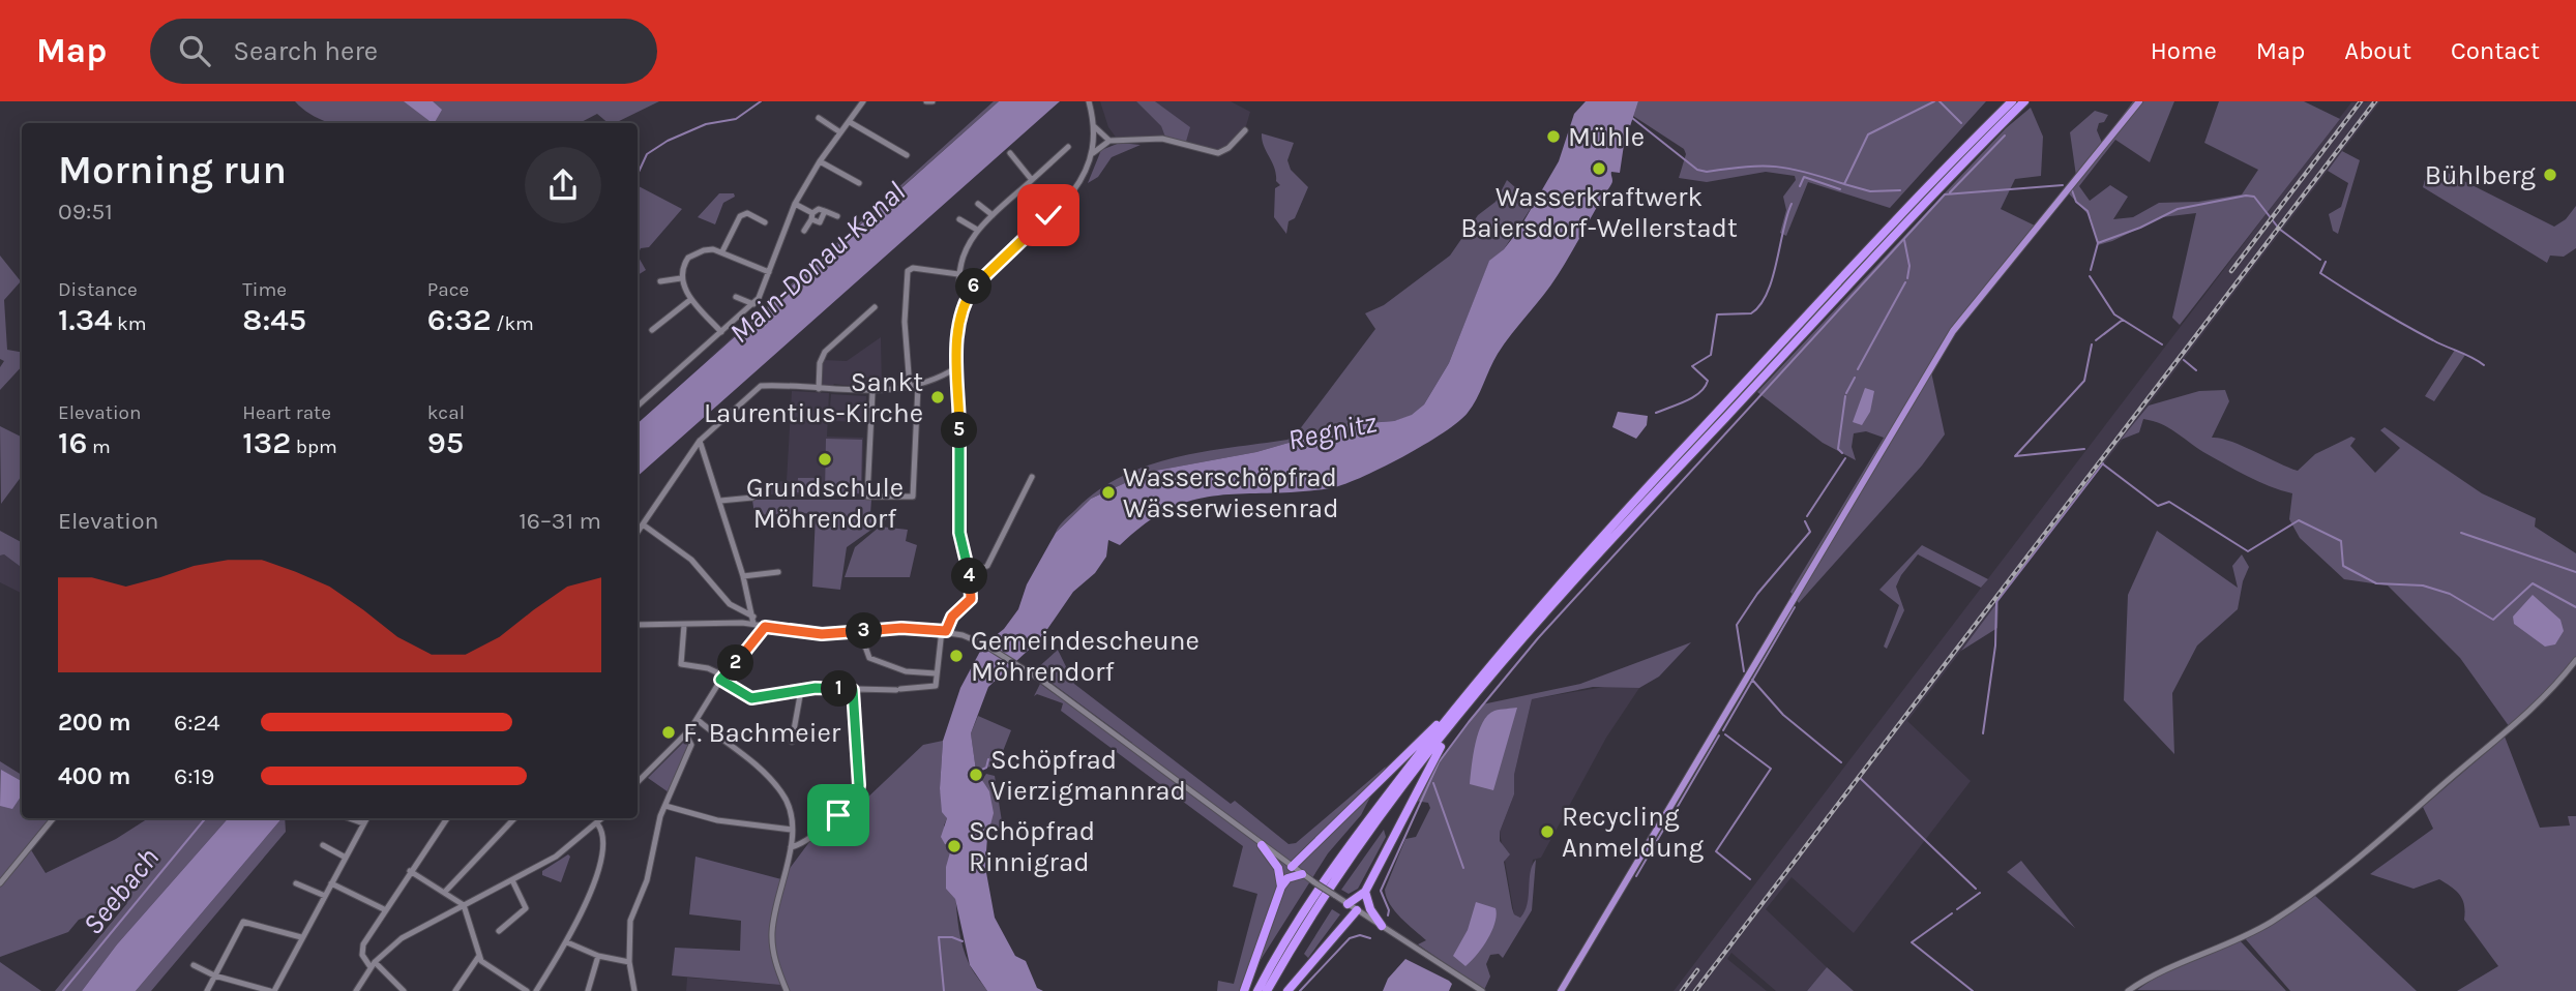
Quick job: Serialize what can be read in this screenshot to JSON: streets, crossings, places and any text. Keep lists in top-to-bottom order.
{
  "water": ["Main-Donau-Kanal", "Regnitz", "Seebach"],
  "places": [
    "Mühle",
    "Wasserkraftwerk Baiersdorf-Wellerstadt",
    "Bühlberg",
    "Sankt Laurentius-Kirche",
    "Grundschule Möhrendorf",
    "Wasserschöpfrad Wässerwiesenrad",
    "Gemeindescheune Möhrendorf",
    "F. Bachmeier",
    "Schöpfrad Vierzigmannrad",
    "Recycling Anmeldung",
    "Schöpfrad Rinnigrad"
  ],
  "page": {
    "header": "Map",
    "search": "Search here",
    "nav": [
      "Home",
      "Map",
      "About",
      "Contact"
    ],
    "heading": ["Morning run", "09:51"],
    "stats": [
      ["Distance", "1.34 km"],
      ["Time", "8:45"],
      ["Pace", "6:32 /km"],
      ["Elevation", "16 m"],
      ["Heart rate", "132 bpm"],
      ["kcal", "95"]
    ],
    "pins": [
      "6",
      "5",
      "4",
      "3",
      "2",
      "1"
    ],
    "chart": ["Elevation", "16–31 m"],
    "list": [
      {
        "name": "200 m",
        "note": "6:24"
      },
      {
        "name": "400 m",
        "note": "6:19"
      }
    ]
  }
}
